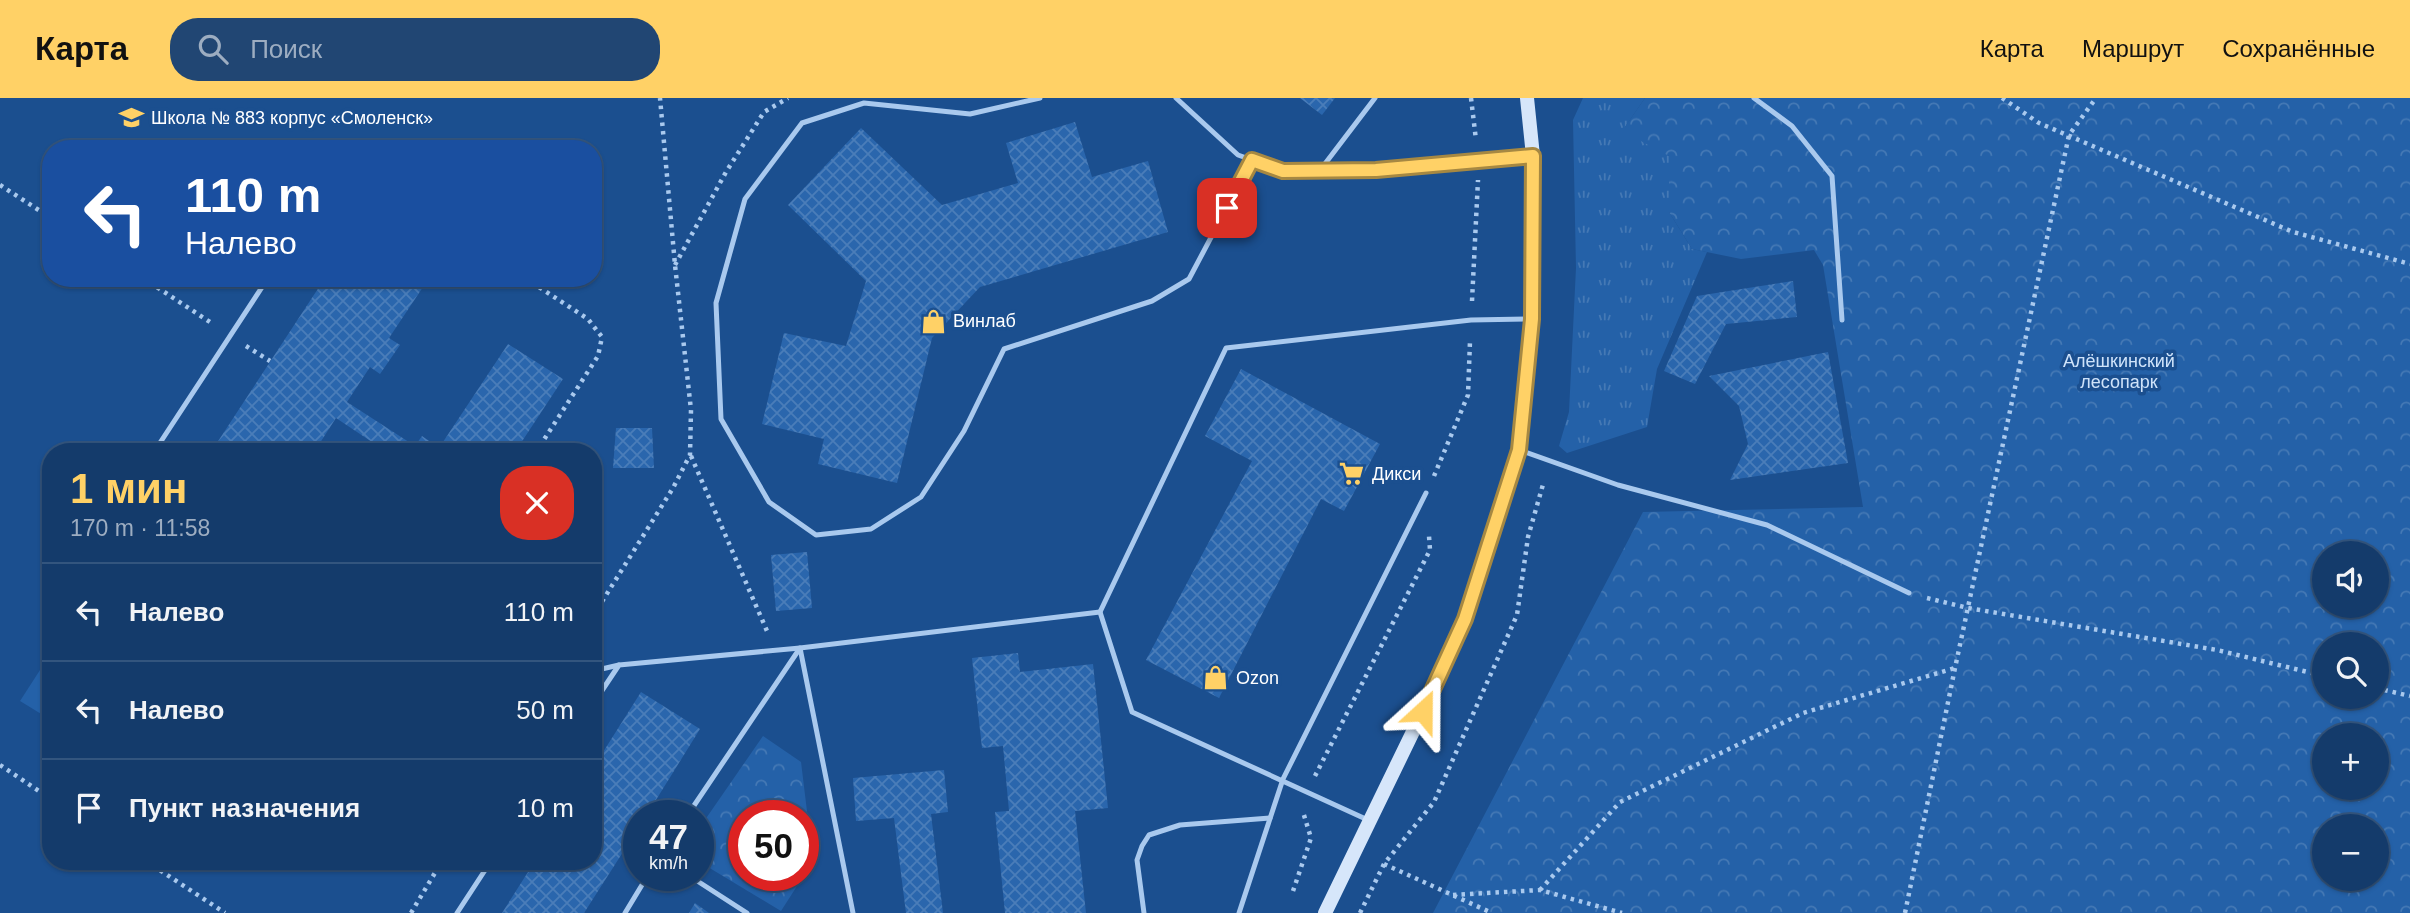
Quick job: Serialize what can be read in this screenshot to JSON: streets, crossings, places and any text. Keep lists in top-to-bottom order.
{
  "parks": ["Алёшкинский лесопарк"],
  "places": {
    "school or university": ["Школа № 883 корпус «Смоленск»"],
    "shop": ["Винлаб", "Ozon"],
    "supermarket": ["Дикси"]
  },
  "page": {
    "header": "Карта",
    "search": "Поиск",
    "nav": ["Карта", "Маршрут", "Сохранённые"],
    "turn": ["110 m", "Налево"],
    "heading": ["1 мин", "170 m · 11:58"],
    "map_buttons": ["+", "−"],
    "list": [
      {
        "name": "Налево",
        "value": "110 m"
      },
      {
        "name": "Налево",
        "value": "50 m"
      },
      {
        "name": "Пункт назначения",
        "value": "10 m"
      }
    ],
    "speed": "47 km/h",
    "limit": "50"
  }
}
